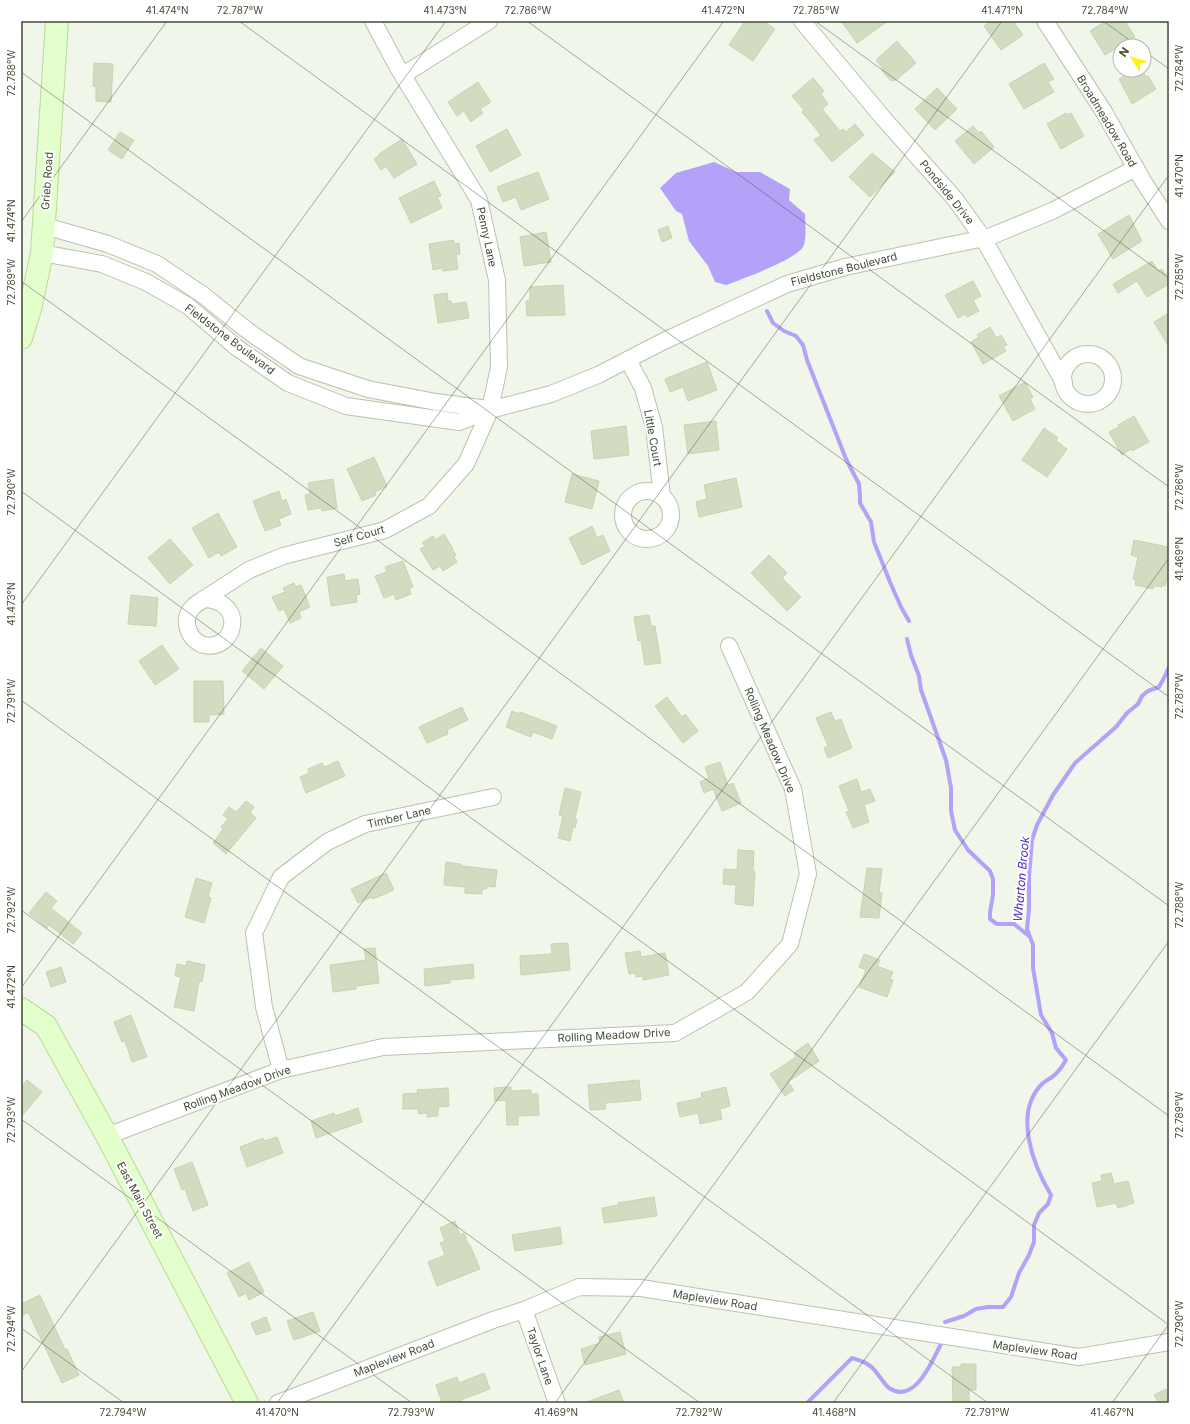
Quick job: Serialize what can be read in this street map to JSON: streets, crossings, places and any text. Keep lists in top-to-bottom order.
{
  "streets": {
    "main road": ["Grieb Road", "East Main Street"],
    "street": [
      "Broadmeadow Road",
      "Pondside Drive",
      "Penny Lane",
      "Fieldstone Boulevard",
      "Little Court",
      "Self Court",
      "Rolling Meadow Drive",
      "Timber Lane",
      "Mapleview Road",
      "Taylor Lane"
    ]
  },
  "crossings": [
    ["Broadmeadow Road", "Fieldstone Boulevard"],
    ["Grieb Road", "Fieldstone Boulevard"],
    ["Pondside Drive", "Fieldstone Boulevard"],
    ["Penny Lane", "Fieldstone Boulevard"],
    ["Penny Lane", "Self Court"],
    ["Fieldstone Boulevard", "Little Court"],
    ["Fieldstone Boulevard", "Self Court"],
    ["Rolling Meadow Drive", "Timber Lane"],
    ["Rolling Meadow Drive", "East Main Street"],
    ["Mapleview Road", "Taylor Lane"]
  ],
  "water": ["Wharton Brook"],
  "north": "top left",
  "coordinates": [
    "41.474°N",
    "72.787°W",
    "41.473°N",
    "72.786°W",
    "41.472°N",
    "72.785°W",
    "41.471°N",
    "72.784°W",
    "72.788°W",
    "41.470°N",
    "72.789°W",
    "72.790°W",
    "41.469°N",
    "72.791°W",
    "72.792°W",
    "72.793°W",
    "72.794°W",
    "41.468°N",
    "41.467°N"
  ]
}
